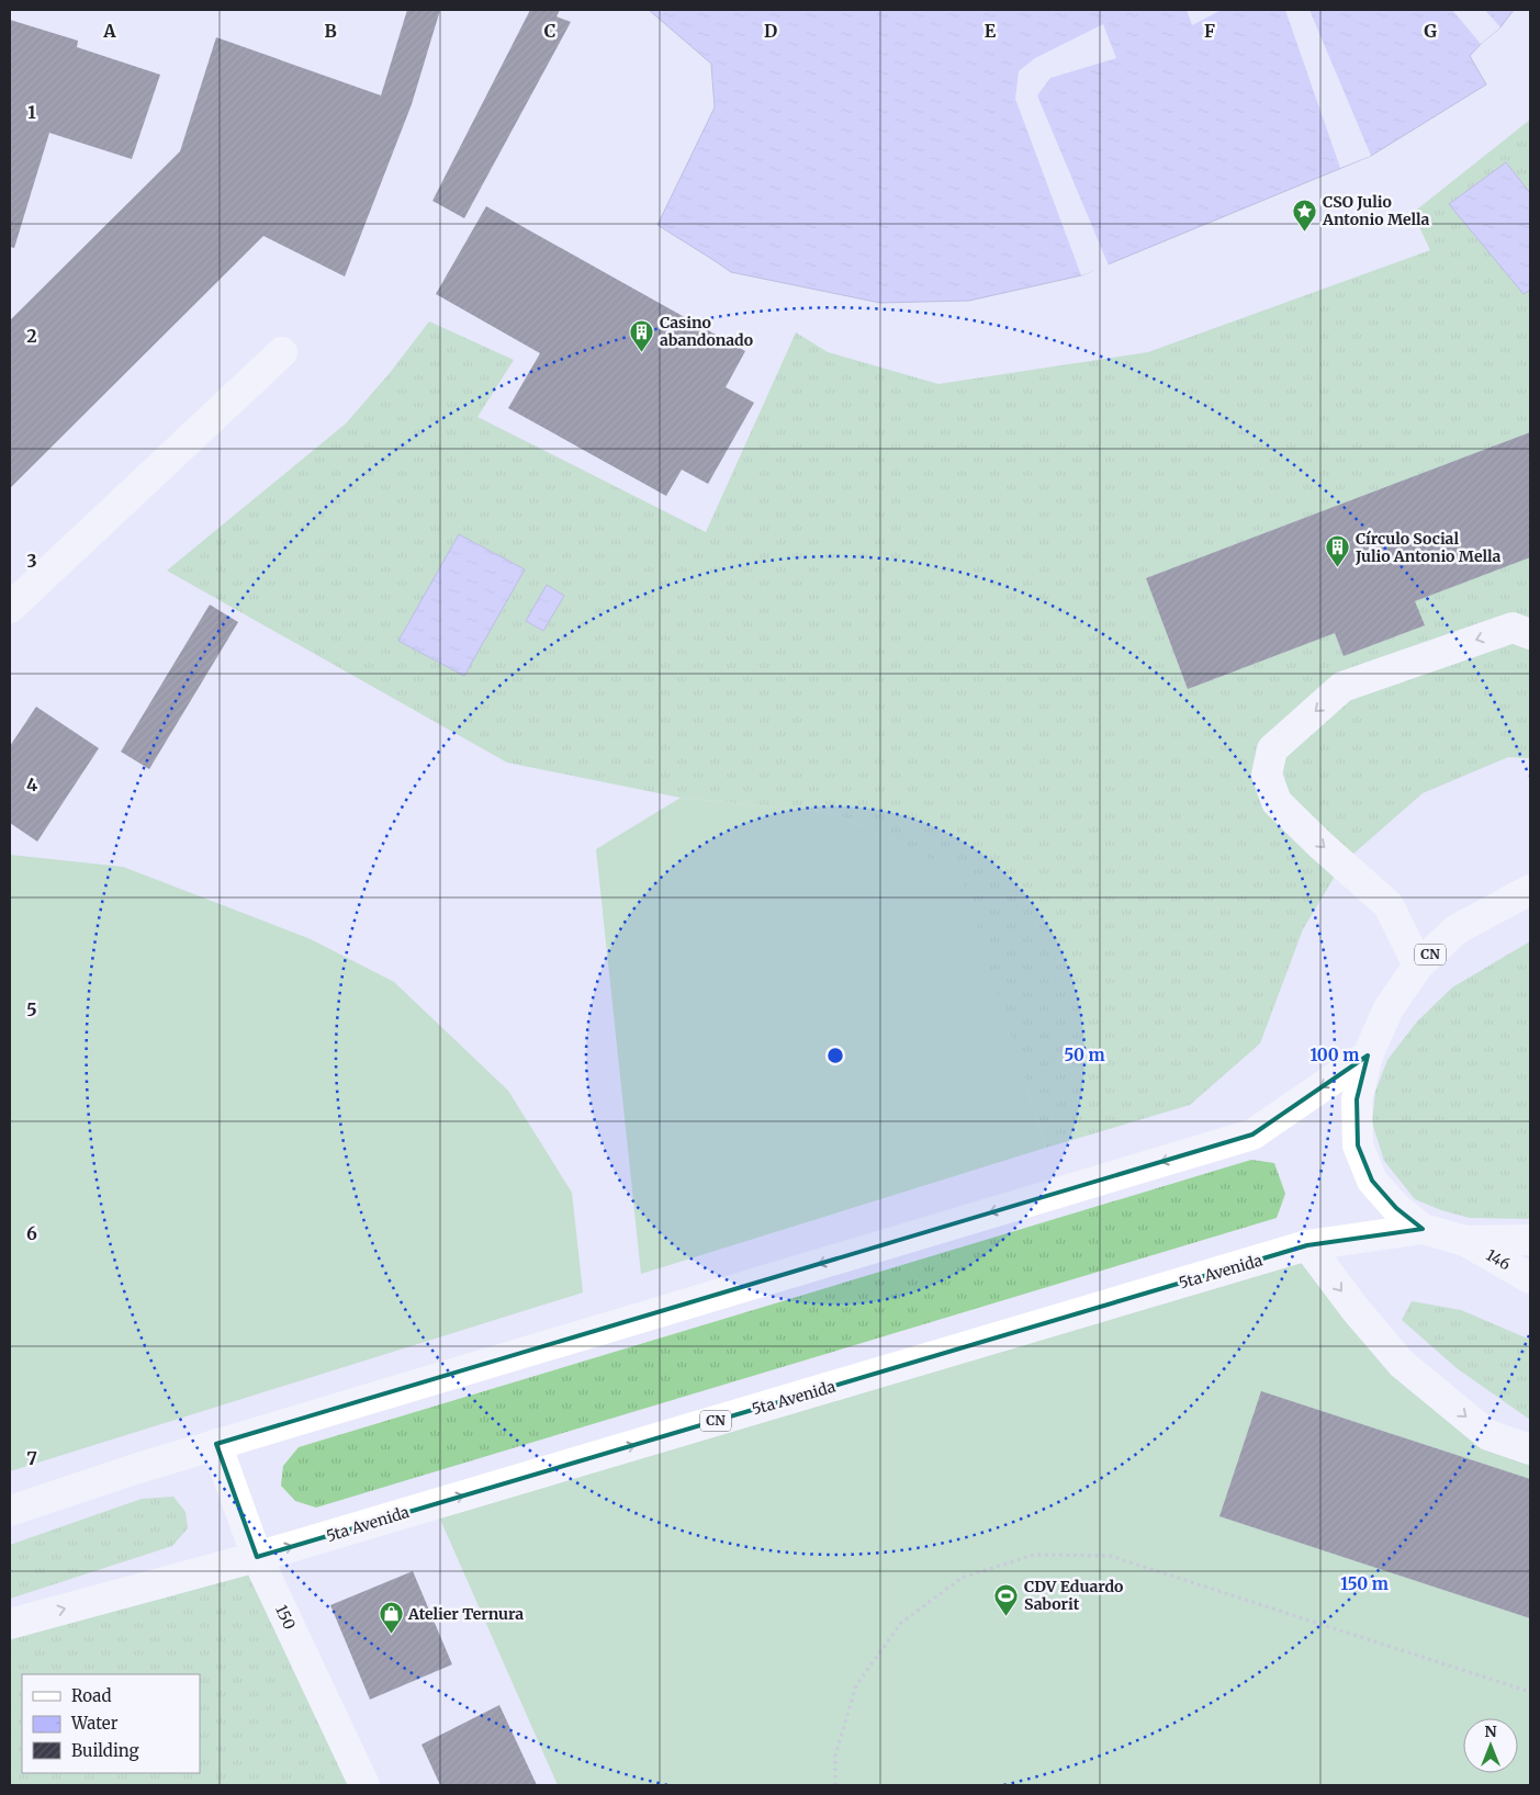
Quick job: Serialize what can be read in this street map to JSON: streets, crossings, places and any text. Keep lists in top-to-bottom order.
{
  "streets": {
    "main road": [
      "CN",
      "146",
      "5ta Avenida",
      "150"
    ]
  },
  "crossings": [
    ["CN", "146"],
    ["CN", "5ta Avenida"],
    ["5ta Avenida", "150"]
  ],
  "places": {
    "place": ["CSO Julio Antonio Mella"],
    "building": ["Casino abandonado", "Círculo Social Julio Antonio Mella"],
    "sports": ["CDV Eduardo Saborit"],
    "shop": ["Atelier Ternura"]
  },
  "legend": ["Road", "Water", "Building"],
  "north": "top",
  "grid": {
    "columns": [
      "A",
      "B",
      "C",
      "D",
      "E",
      "F",
      "G"
    ],
    "rows": [
      "1",
      "2",
      "3",
      "4",
      "5",
      "6",
      "7"
    ]
  },
  "rings": ["50 m", "100 m", "150 m"]
}
